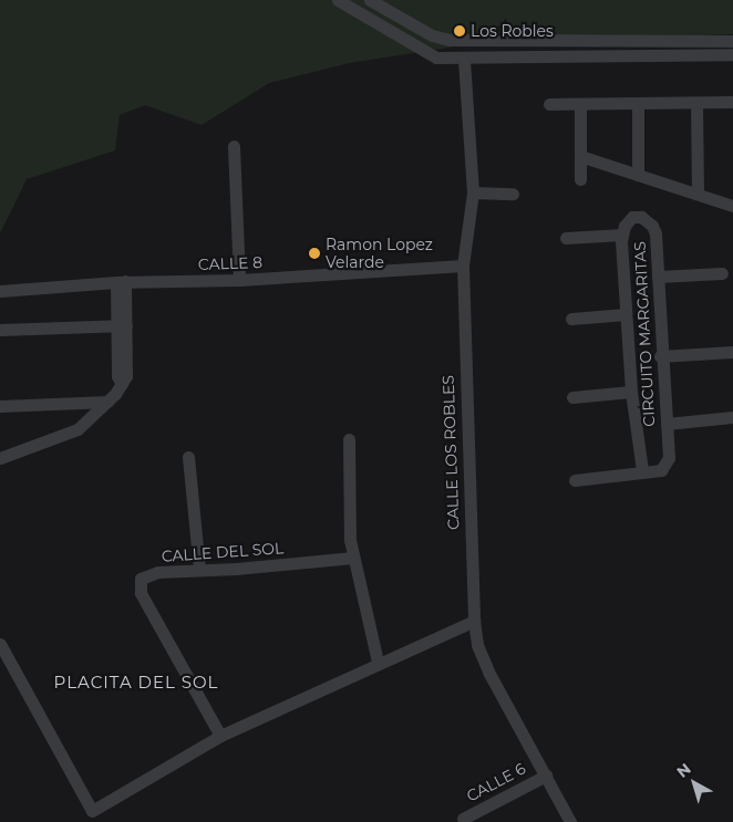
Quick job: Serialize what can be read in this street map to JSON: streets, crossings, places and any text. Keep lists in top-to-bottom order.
{
  "streets": {
    "street": [
      "CALLE 8",
      "CIRCUITO MARGARITAS",
      "CALLE LOS ROBLES",
      "CALLE DEL SOL",
      "CALLE 6"
    ]
  },
  "crossings": [
    ["CALLE 8", "CALLE LOS ROBLES"],
    ["CALLE LOS ROBLES", "CALLE 6"]
  ],
  "districts": ["PLACITA DEL SOL"],
  "places": ["Los Robles", "Ramon Lopez Velarde"],
  "north": "top left"
}
